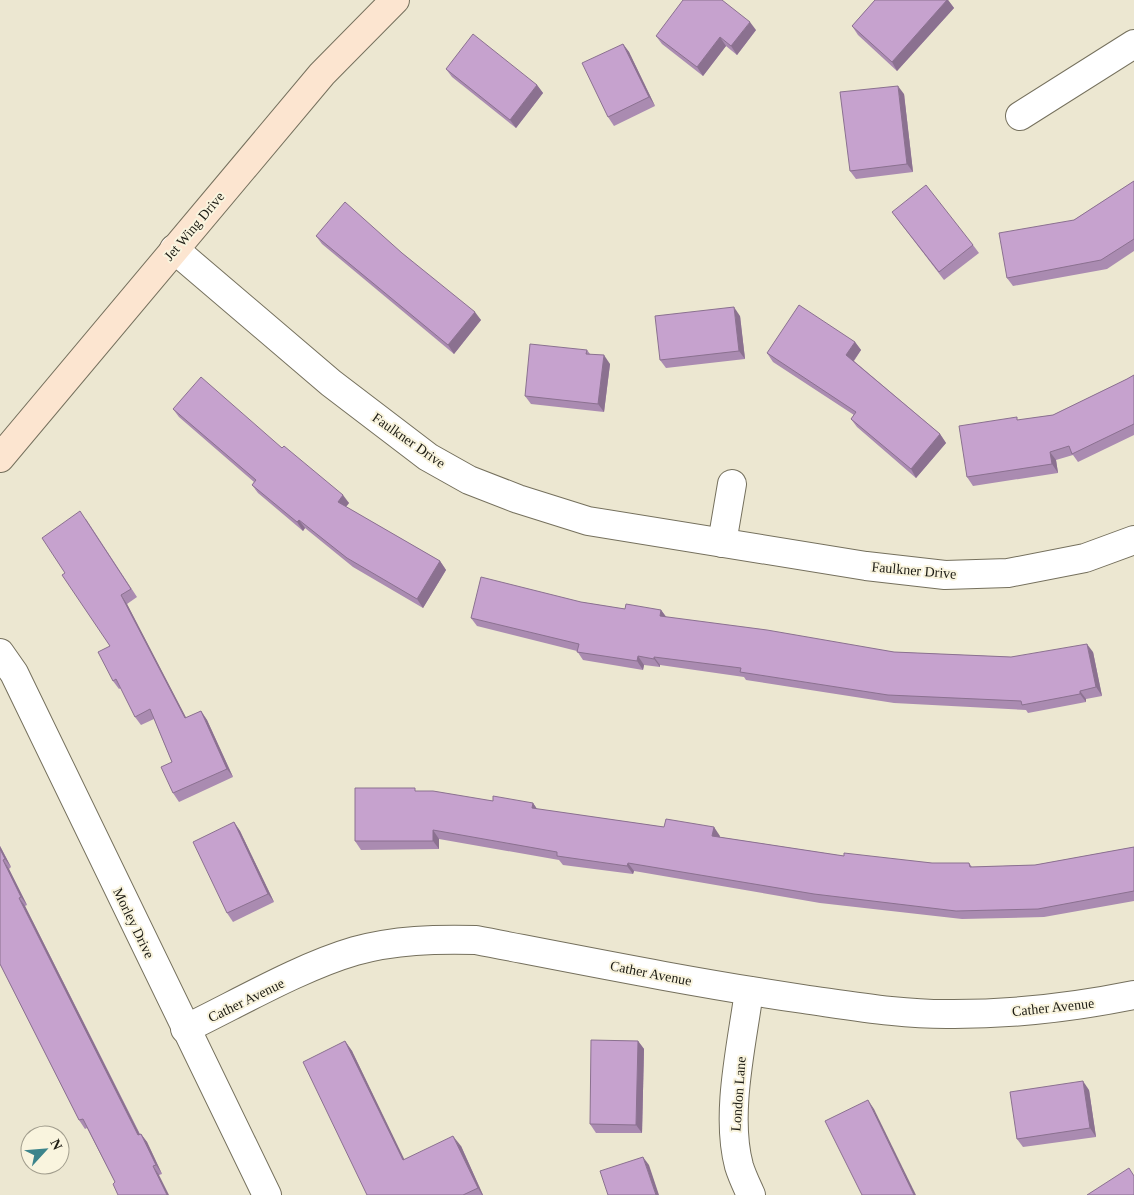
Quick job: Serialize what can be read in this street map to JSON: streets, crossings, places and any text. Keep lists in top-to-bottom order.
{
  "streets": {
    "main road": ["Jet Wing Drive"],
    "street": [
      "Faulkner Drive",
      "Morley Drive",
      "Cather Avenue",
      "London Lane"
    ]
  },
  "crossings": [
    ["Jet Wing Drive", "Faulkner Drive"],
    ["Morley Drive", "Cather Avenue"],
    ["Cather Avenue", "London Lane"]
  ],
  "north": "top right"
}
